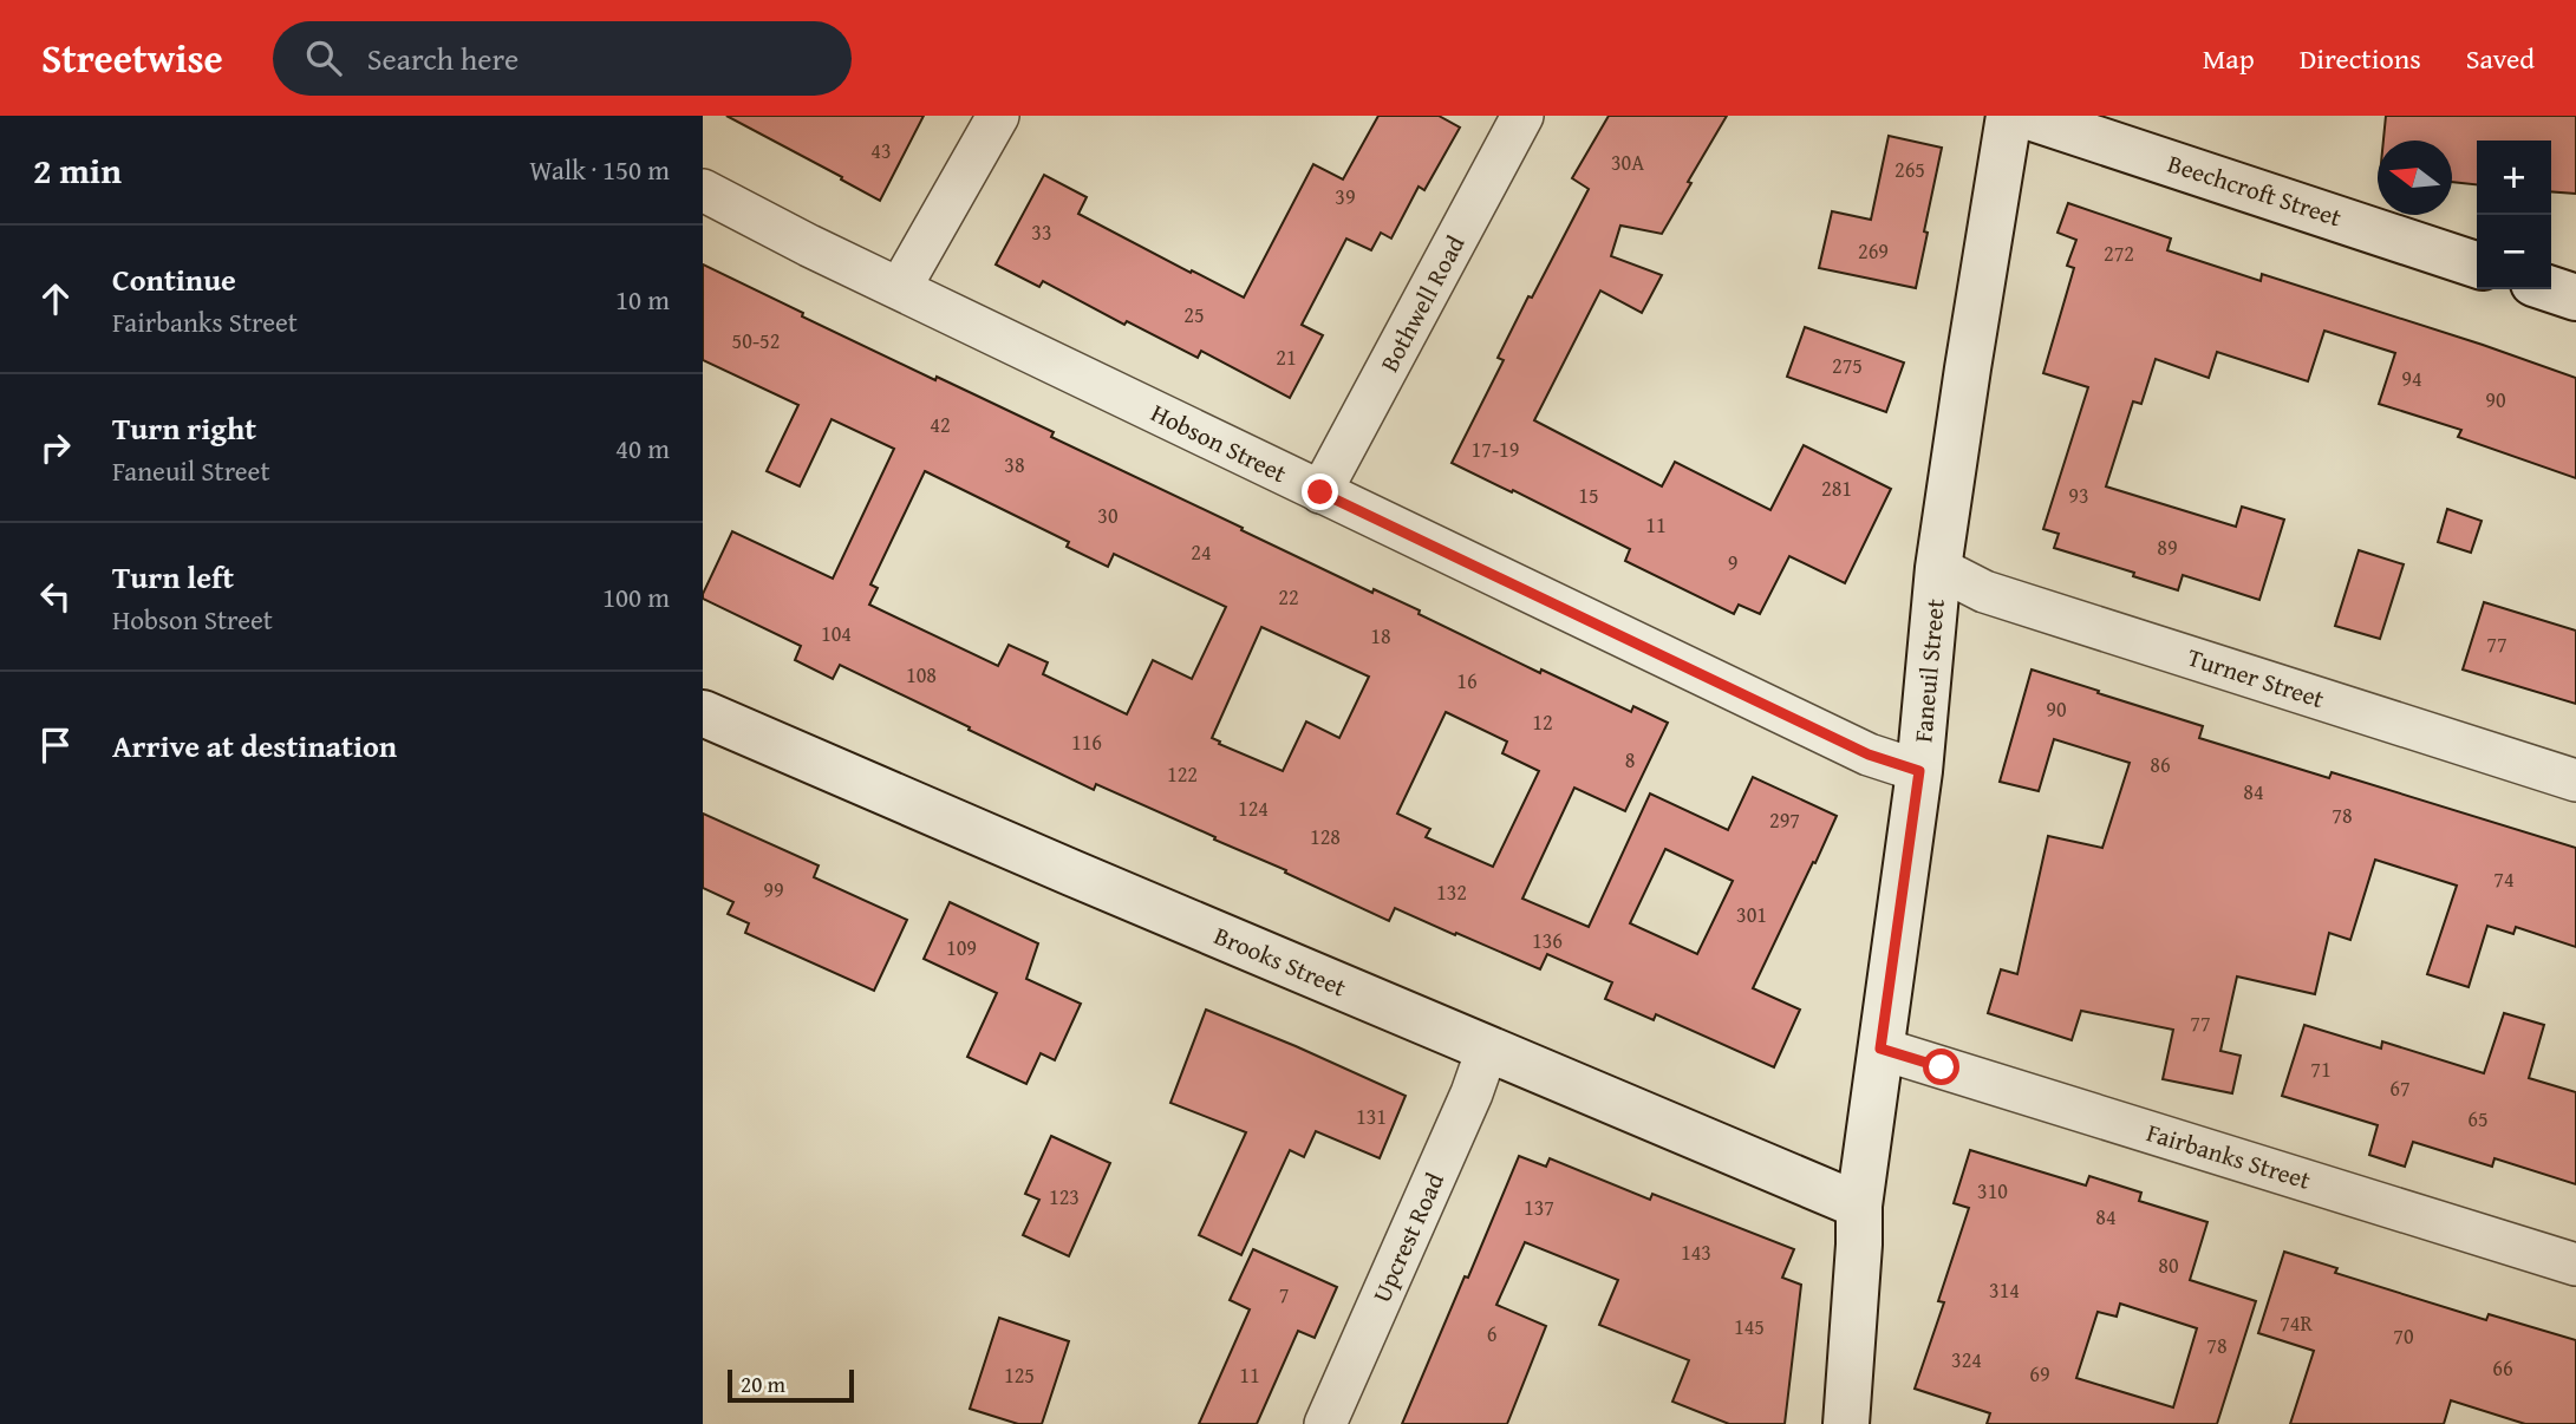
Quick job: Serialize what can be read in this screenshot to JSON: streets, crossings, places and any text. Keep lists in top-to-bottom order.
{
  "streets": {
    "street": [
      "Beechcroft Street",
      "Bothwell Road",
      "Hobson Street",
      "Faneuil Street",
      "Turner Street",
      "Brooks Street",
      "Fairbanks Street",
      "Upcrest Road"
    ]
  },
  "crossings": [
    ["Bothwell Road", "Hobson Street"],
    ["Hobson Street", "Faneuil Street"],
    ["Faneuil Street", "Turner Street"],
    ["Faneuil Street", "Brooks Street"],
    ["Faneuil Street", "Fairbanks Street"],
    ["Brooks Street", "Upcrest Road"]
  ],
  "house_numbers": [
    "43",
    "30A",
    "265",
    "39",
    "33",
    "269",
    "272",
    "25",
    "50-52",
    "21",
    "275",
    "94",
    "90",
    "42",
    "17-19",
    "38",
    "281",
    "15",
    "93",
    "30",
    "11",
    "89",
    "24",
    "9",
    "22",
    "104",
    "18",
    "77",
    "108",
    "16",
    "90",
    "12",
    "116",
    "8",
    "86",
    "122",
    "84",
    "124",
    "78",
    "297",
    "128",
    "74",
    "99",
    "132",
    "301",
    "136",
    "109",
    "77",
    "71",
    "67",
    "131",
    "65",
    "310",
    "123",
    "137",
    "84",
    "143",
    "80",
    "314",
    "7",
    "74R",
    "145",
    "6",
    "70",
    "78",
    "324",
    "66",
    "69",
    "125",
    "11"
  ],
  "scale_bar": "20 m",
  "north": "left",
  "page": {
    "header": "Streetwise",
    "search": "Search here",
    "nav": ["Map", "Directions", "Saved"],
    "heading": ["2 min", "Walk · 150 m"],
    "map_buttons": ["+", "−"],
    "list": [
      ["Continue", "Fairbanks Street", "10 m"],
      ["Turn right", "Faneuil Street", "40 m"],
      ["Turn left", "Hobson Street", "100 m"],
      "Arrive at destination"
    ],
    "scale": "20 m"
  }
}
